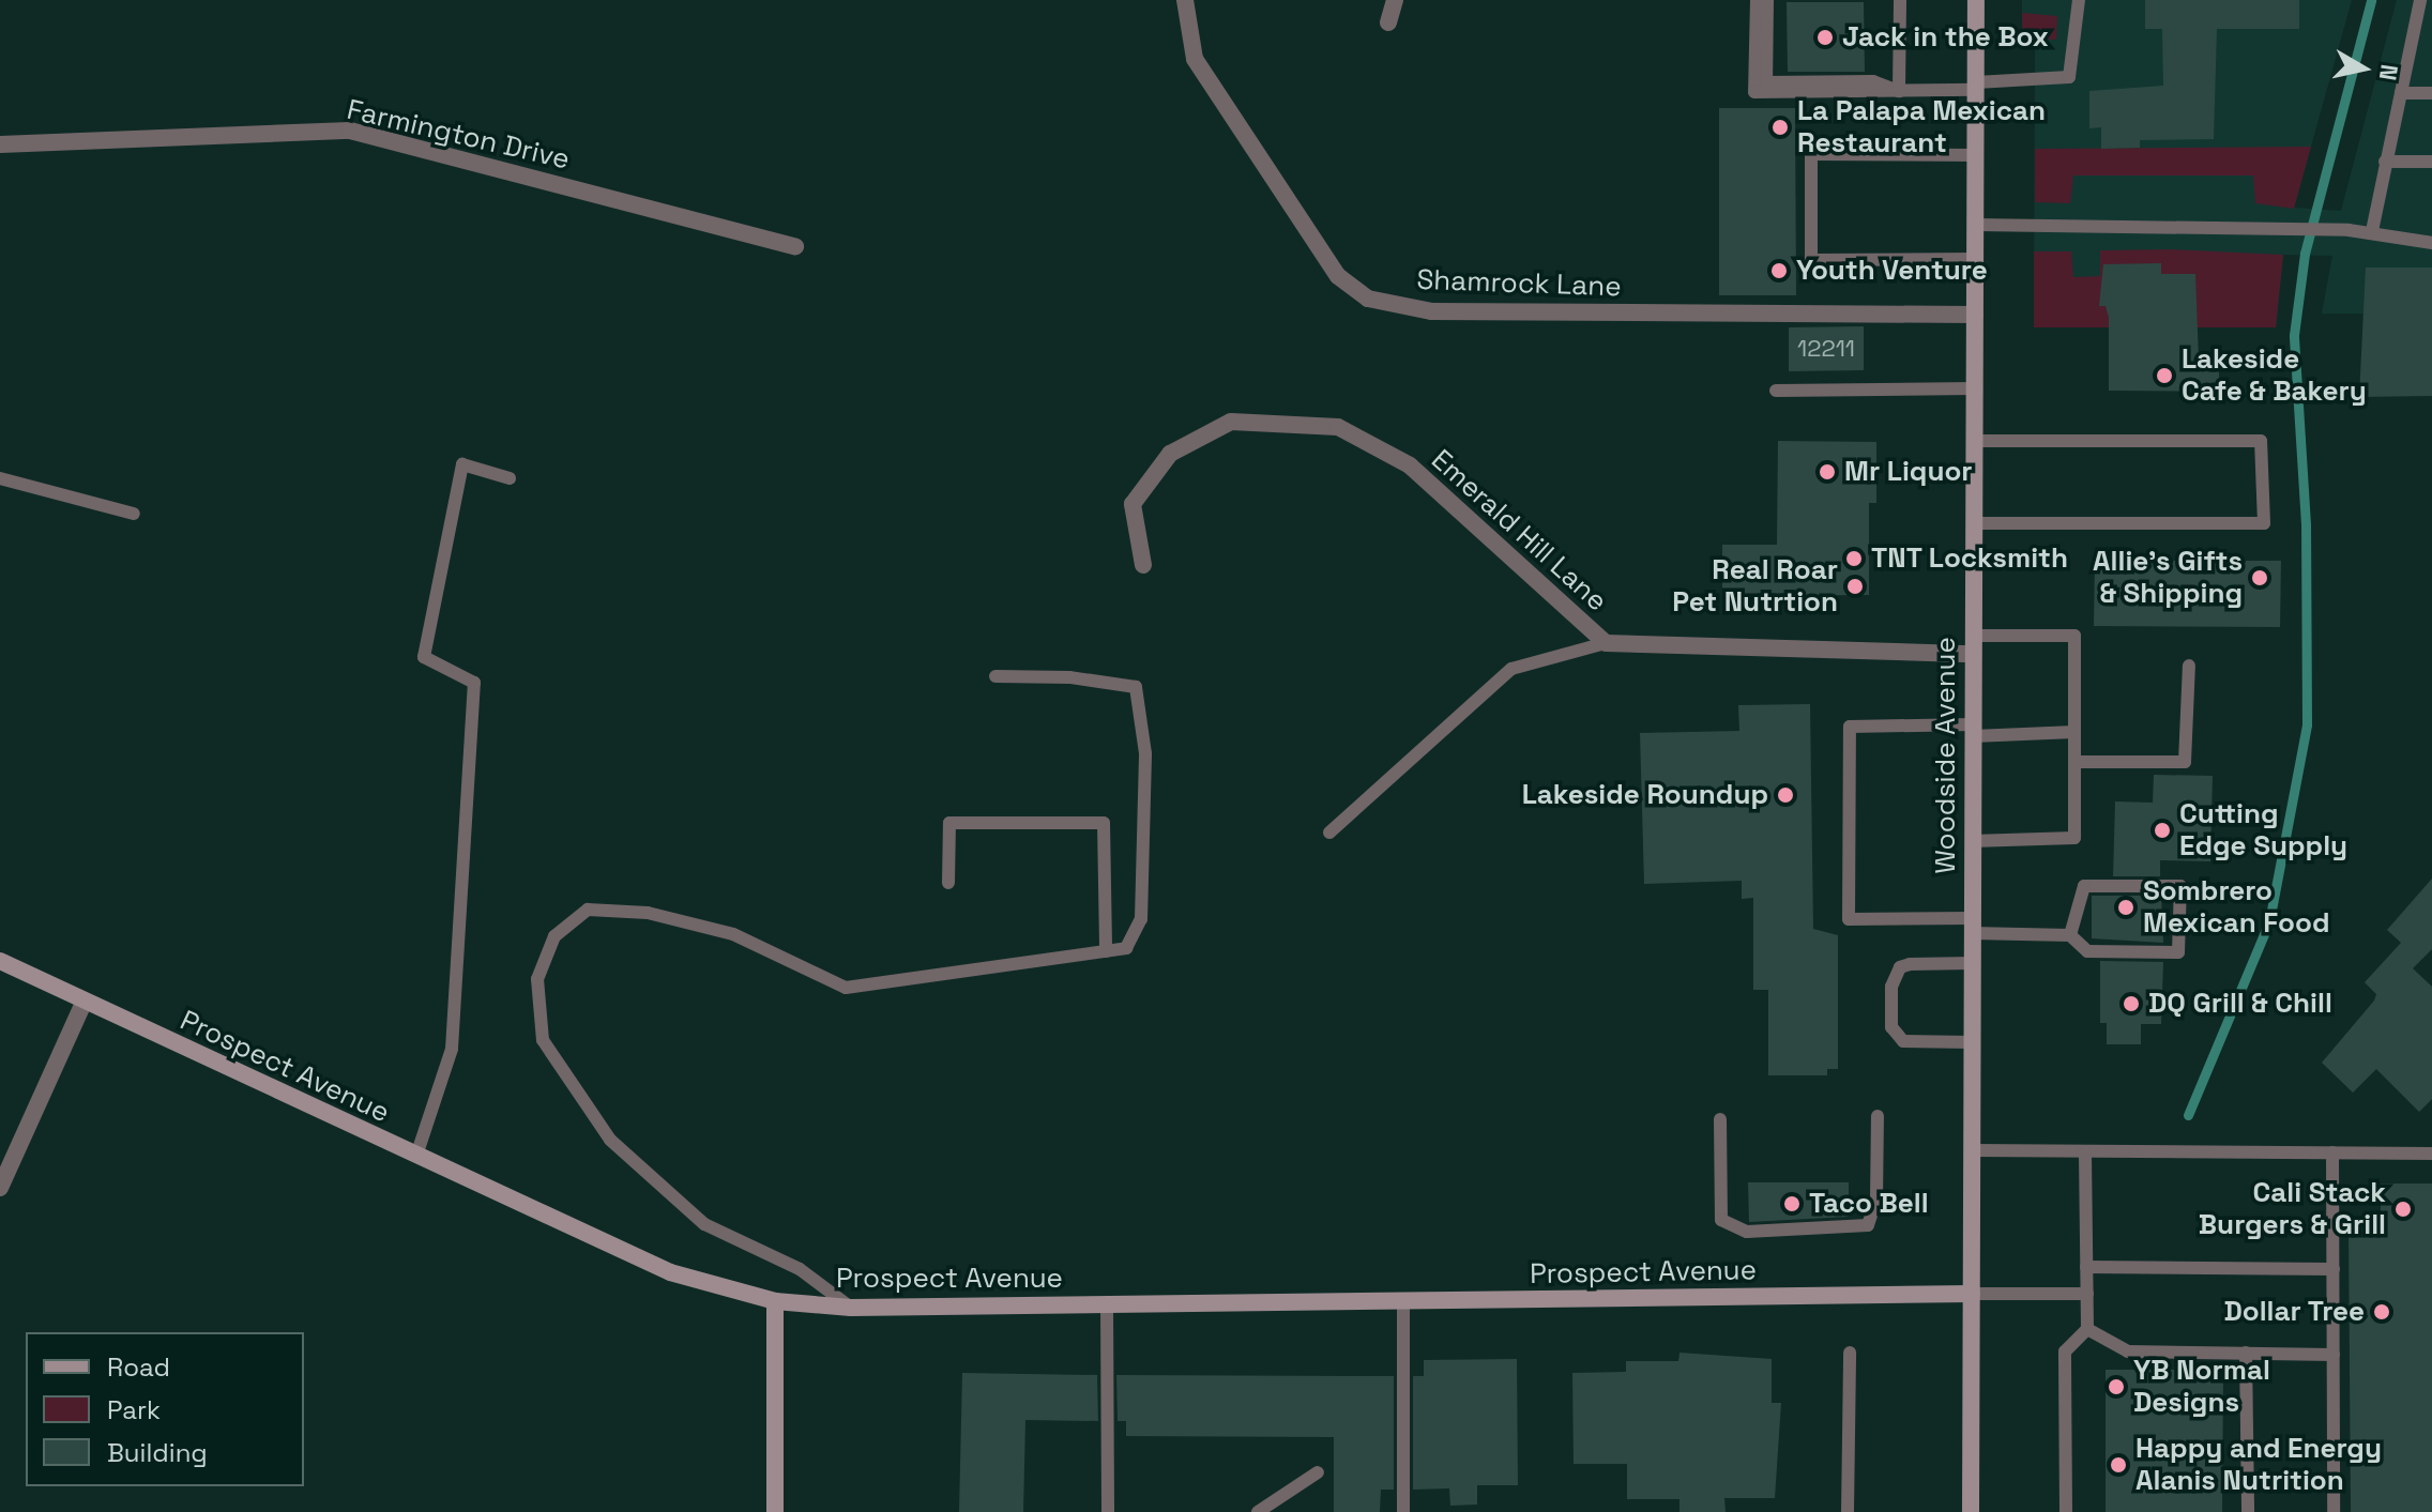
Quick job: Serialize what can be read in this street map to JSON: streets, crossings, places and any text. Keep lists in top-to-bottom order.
{
  "streets": {
    "street": [
      "Farmington Drive",
      "Shamrock Lane",
      "Emerald Hill Lane",
      "Woodside Avenue",
      "Prospect Avenue"
    ]
  },
  "crossings": [
    ["Shamrock Lane", "Woodside Avenue"],
    ["Emerald Hill Lane", "Woodside Avenue"],
    ["Woodside Avenue", "Prospect Avenue"]
  ],
  "places": [
    "Jack in the Box",
    "La Palapa Mexican Restaurant",
    "Youth Venture",
    "Lakeside Cafe & Bakery",
    "Mr Liquor",
    "TNT Locksmith",
    "Allie's Gifts & Shipping",
    "Real Roar Pet Nutrtion",
    "Lakeside Roundup",
    "Cutting Edge Supply",
    "Sombrero Mexican Food",
    "DQ Grill & Chill",
    "Taco Bell",
    "Cali Stack Burgers & Grill",
    "Dollar Tree",
    "YB Normal Designs",
    "Happy and Energy Alanis Nutrition"
  ],
  "house_numbers": ["12211"],
  "legend": ["Road", "Park", "Building"],
  "north": "right"
}
